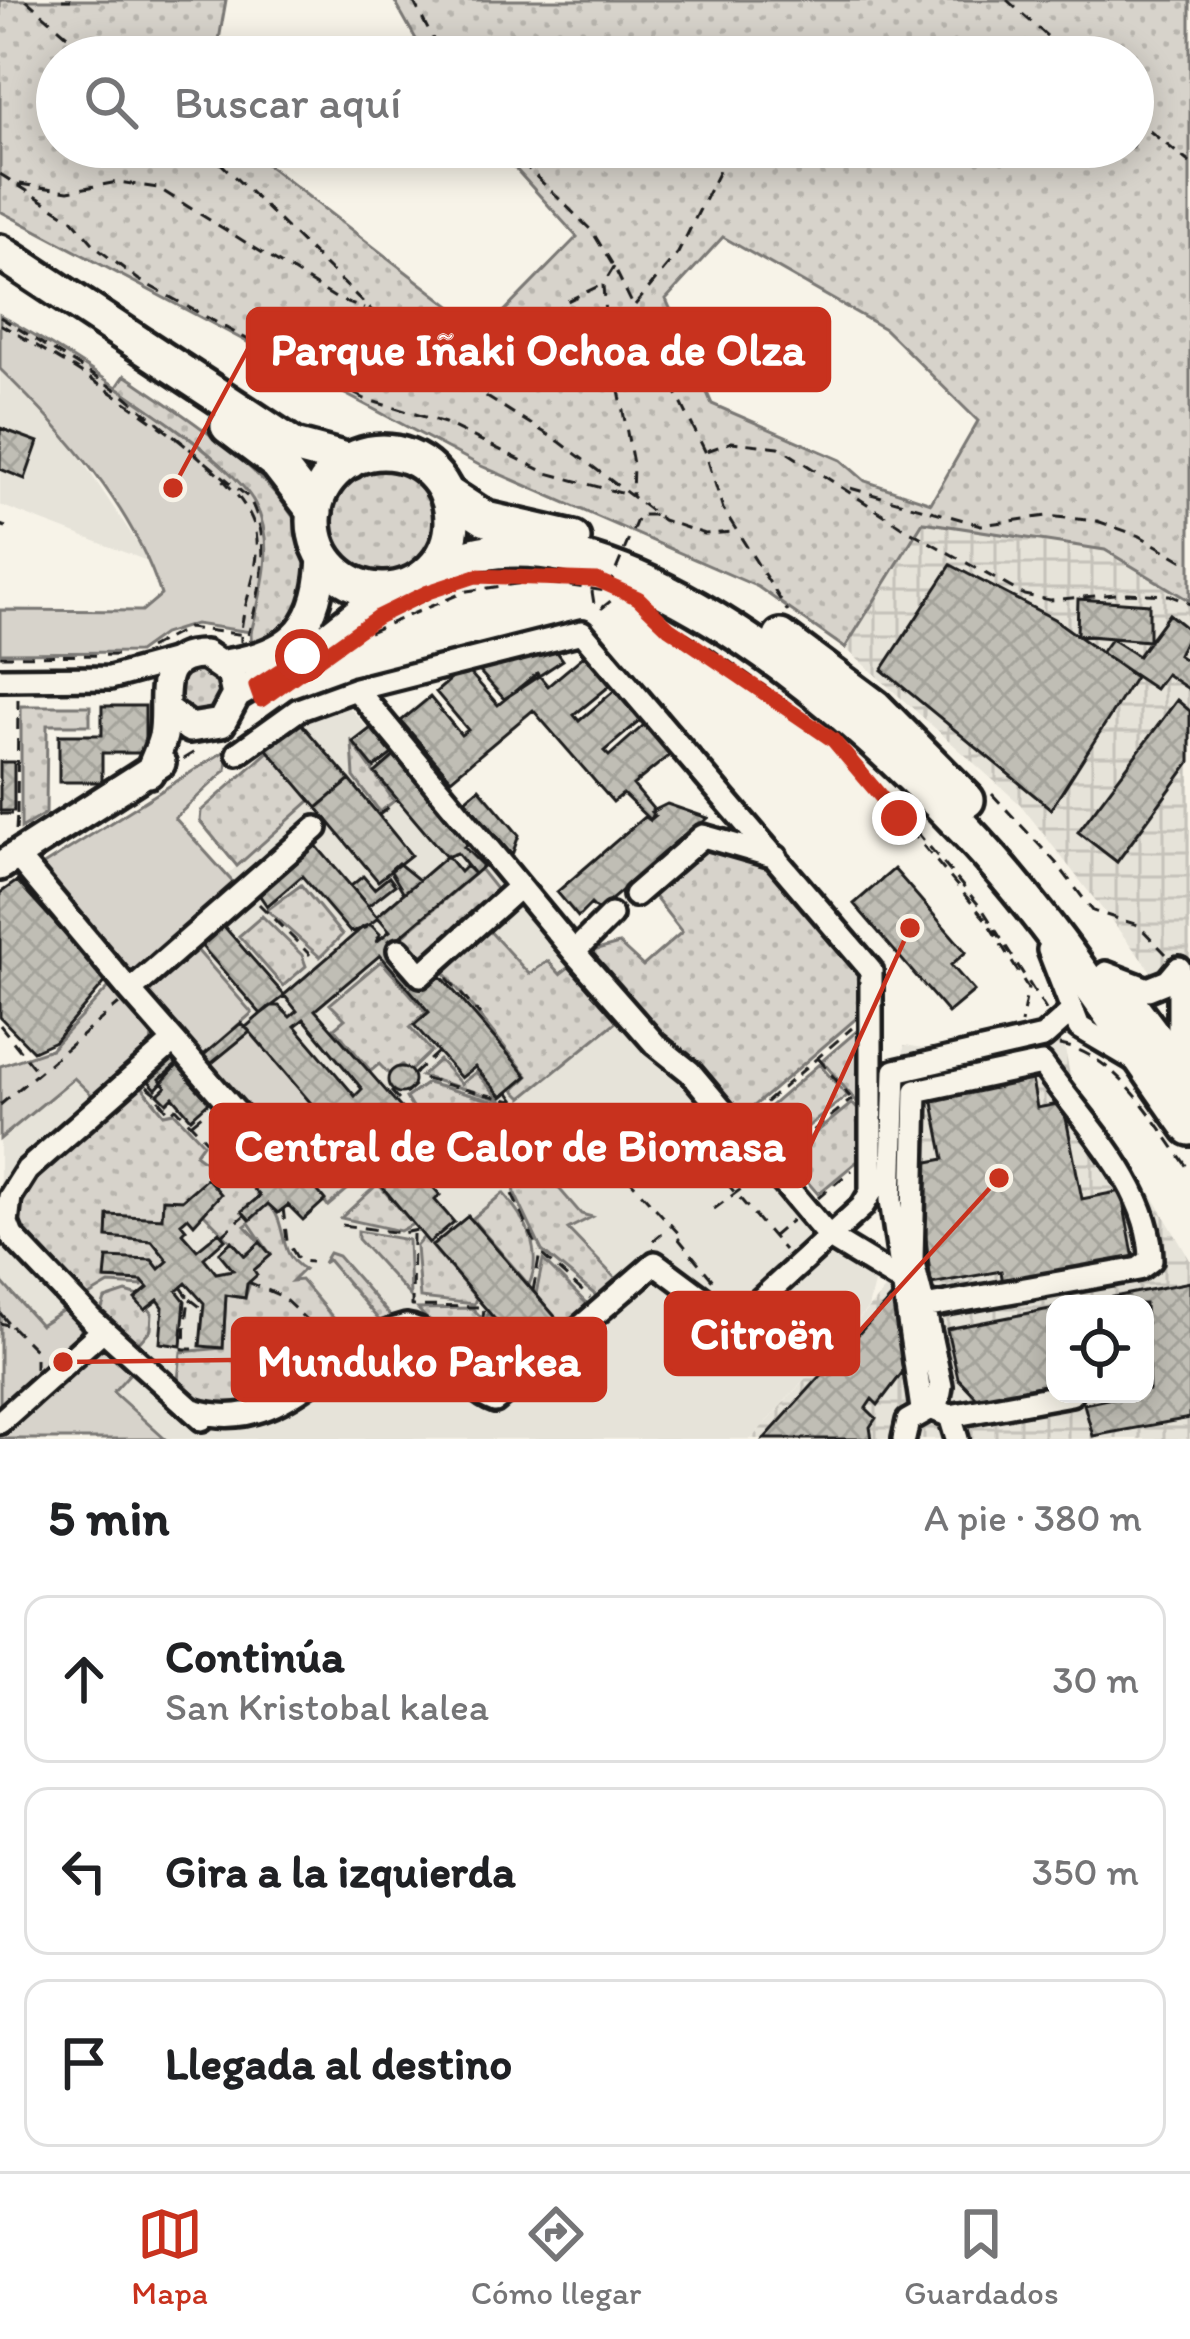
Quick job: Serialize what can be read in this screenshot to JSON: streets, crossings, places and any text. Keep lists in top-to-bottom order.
{
  "places": [
    "Parque Iñaki Ochoa de Olza",
    "Central de Calor de Biomasa",
    "Citroën",
    "Munduko Parkea"
  ],
  "page": {
    "search": "Buscar aquí",
    "heading": ["5 min", "A pie · 380 m"],
    "list": [
      ["Continúa", "San Kristobal kalea", "30 m"],
      ["Gira a la izquierda", "350 m"],
      "Llegada al destino"
    ],
    "nav": ["Mapa", "Cómo llegar", "Guardados"]
  }
}
